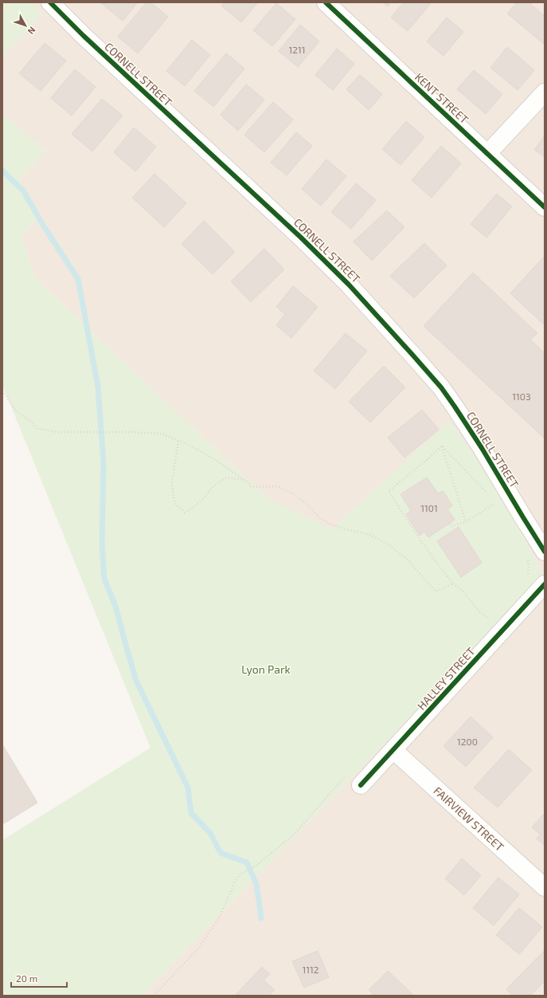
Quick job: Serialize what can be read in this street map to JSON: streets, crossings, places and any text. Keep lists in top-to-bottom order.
{
  "streets": {
    "street": [
      "CORNELL STREET",
      "KENT STREET",
      "HALLEY STREET",
      "FAIRVIEW STREET"
    ]
  },
  "crossings": [
    ["HALLEY STREET", "FAIRVIEW STREET"]
  ],
  "parks": ["Lyon Park"],
  "house_numbers": [
    "1211",
    "1103",
    "1101",
    "1200",
    "1112"
  ],
  "scale_bar": "20 m",
  "north": "bottom right"
}
